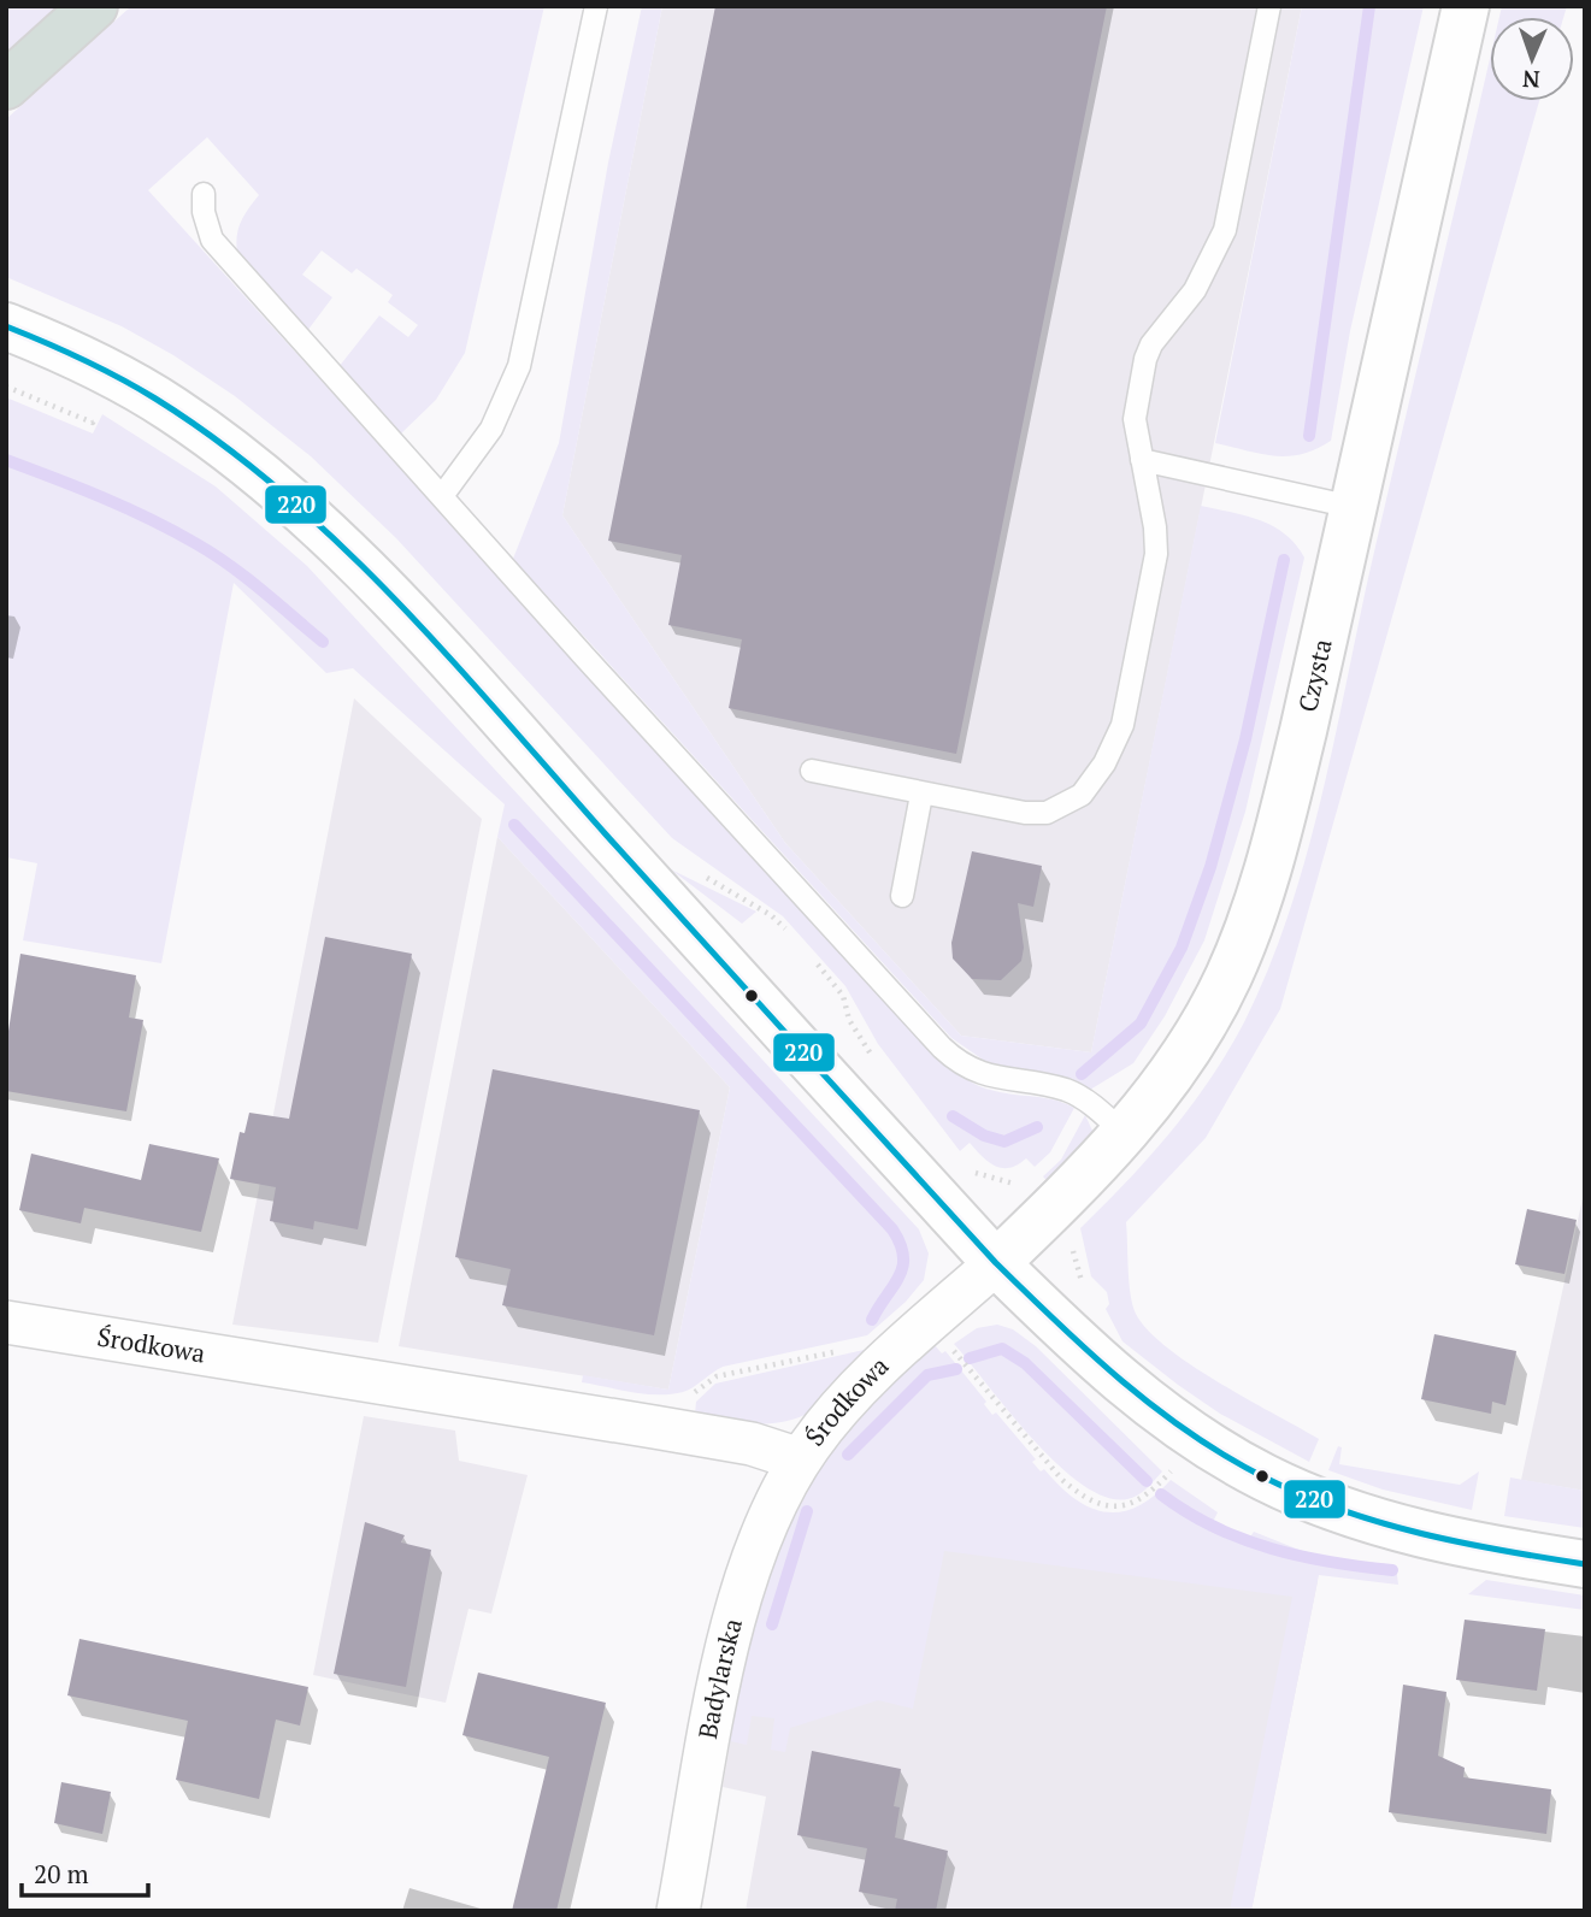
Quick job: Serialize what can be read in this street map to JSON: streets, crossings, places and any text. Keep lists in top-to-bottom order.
{
  "streets": {
    "street": ["Czysta", "Środkowa", "Badylarska"]
  },
  "crossings": [
    ["Czysta", "Środkowa"],
    ["Środkowa", "Badylarska"]
  ],
  "lines": ["transit line 220"],
  "scale_bar": "20 m",
  "north": "bottom"
}
